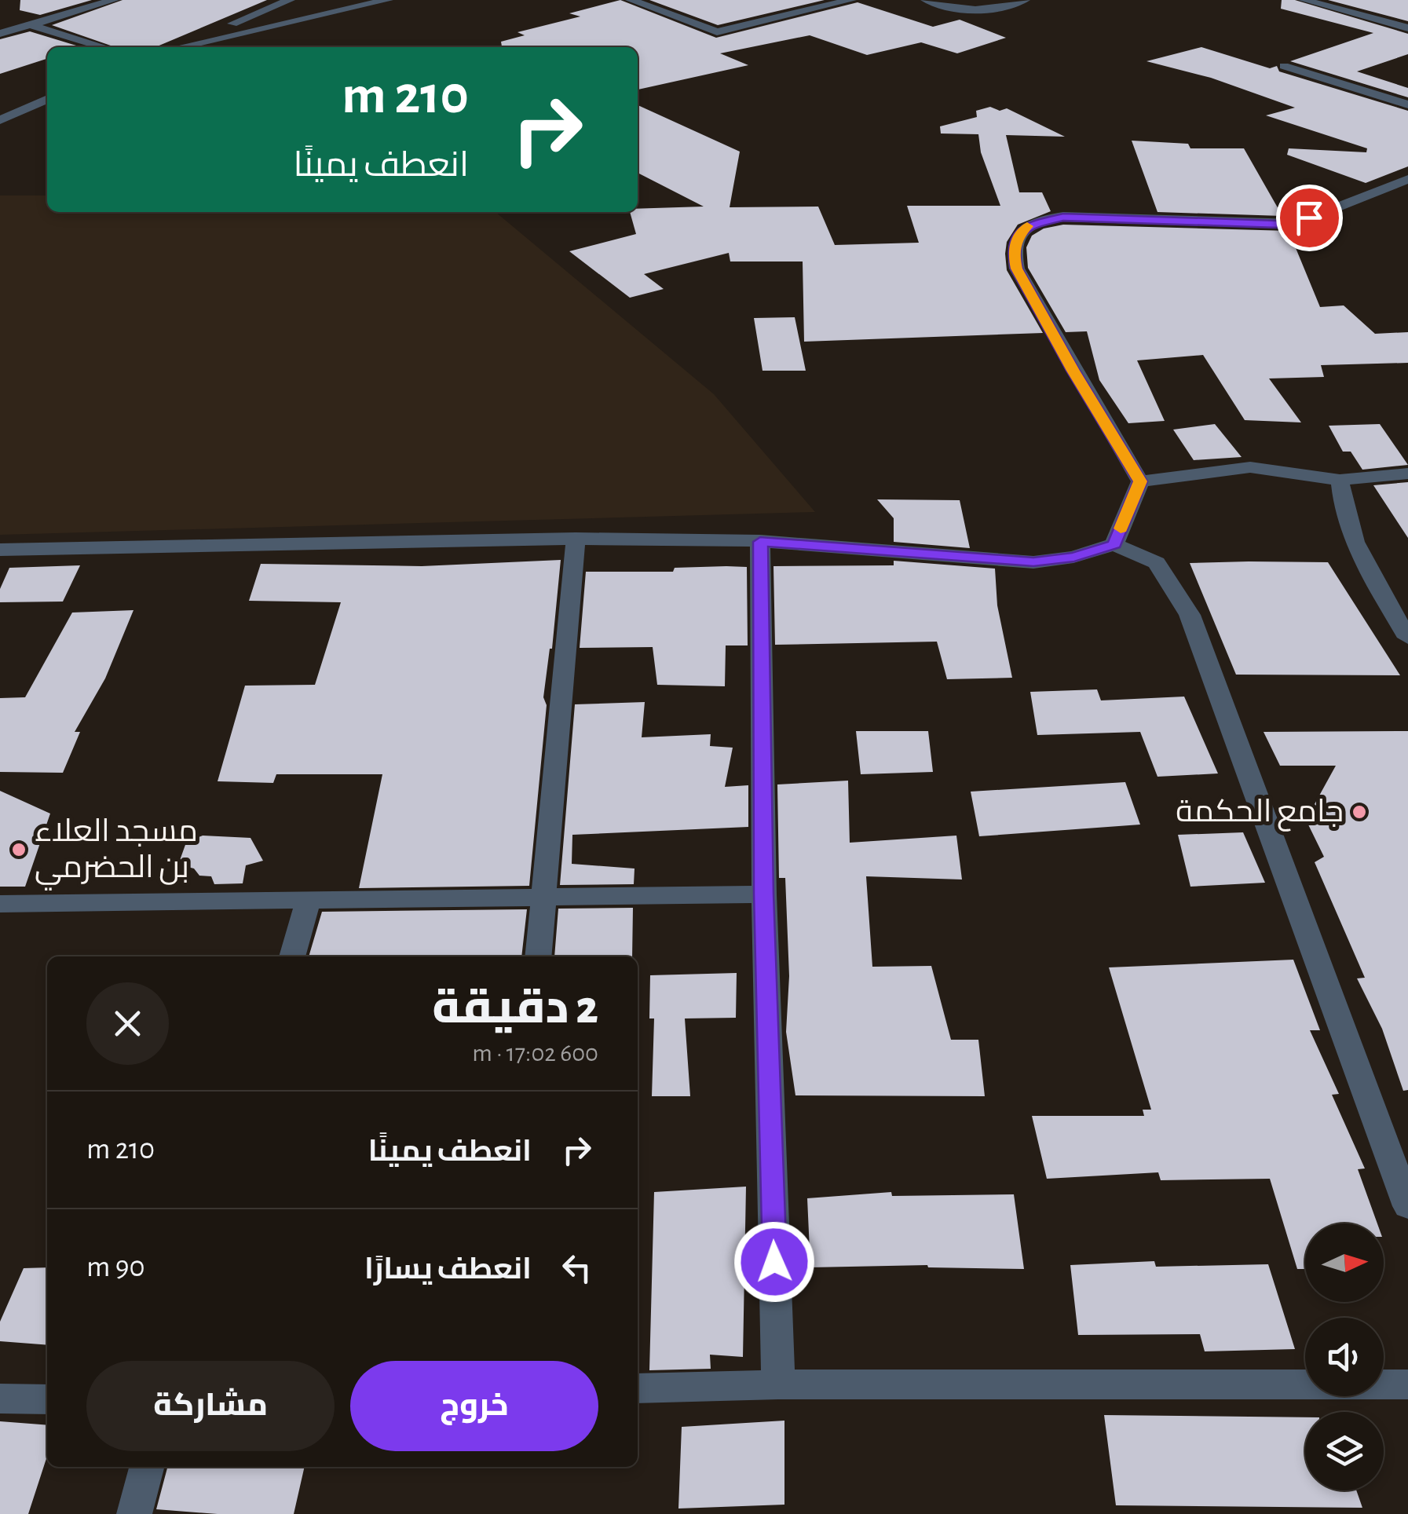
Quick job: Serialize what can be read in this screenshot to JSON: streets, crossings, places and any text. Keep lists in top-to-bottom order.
{
  "places": ["جامع الحكمة", "مسجد العلاء بن الحضرمي"],
  "north": "right",
  "page": {
    "turn": ["210 m", "انعطف يمينًا"],
    "heading": ["2 دقيقة", "600 m · 17:02"],
    "list": [
      {
        "name": "انعطف يمينًا",
        "value": "210 m"
      },
      {
        "name": "انعطف يسارًا",
        "value": "90 m"
      }
    ],
    "buttons": ["خروج", "مشاركة"]
  }
}
